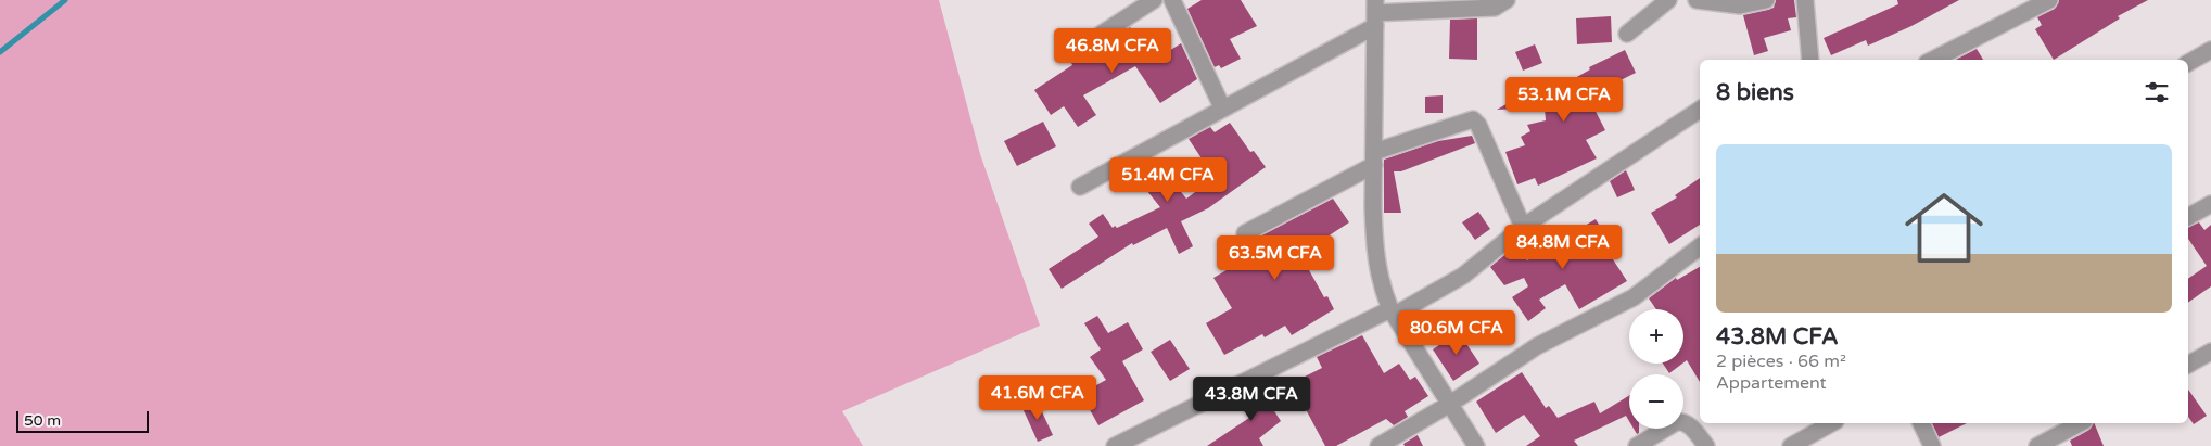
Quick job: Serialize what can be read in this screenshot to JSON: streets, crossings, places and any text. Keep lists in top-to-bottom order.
{
  "scale_bar": "50 m",
  "page": {
    "price": [
      "46.8M CFA",
      "53.1M CFA",
      "51.4M CFA",
      "84.8M CFA",
      "63.5M CFA",
      "80.6M CFA",
      "41.6M CFA",
      "43.8M CFA"
    ],
    "heading": "8 biens",
    "list": [
      {
        "name": "43.8M CFA",
        "note": "2 pièces · 66 m² · Appartement"
      }
    ],
    "map_buttons": ["+", "−"],
    "scale": "50 m"
  }
}
